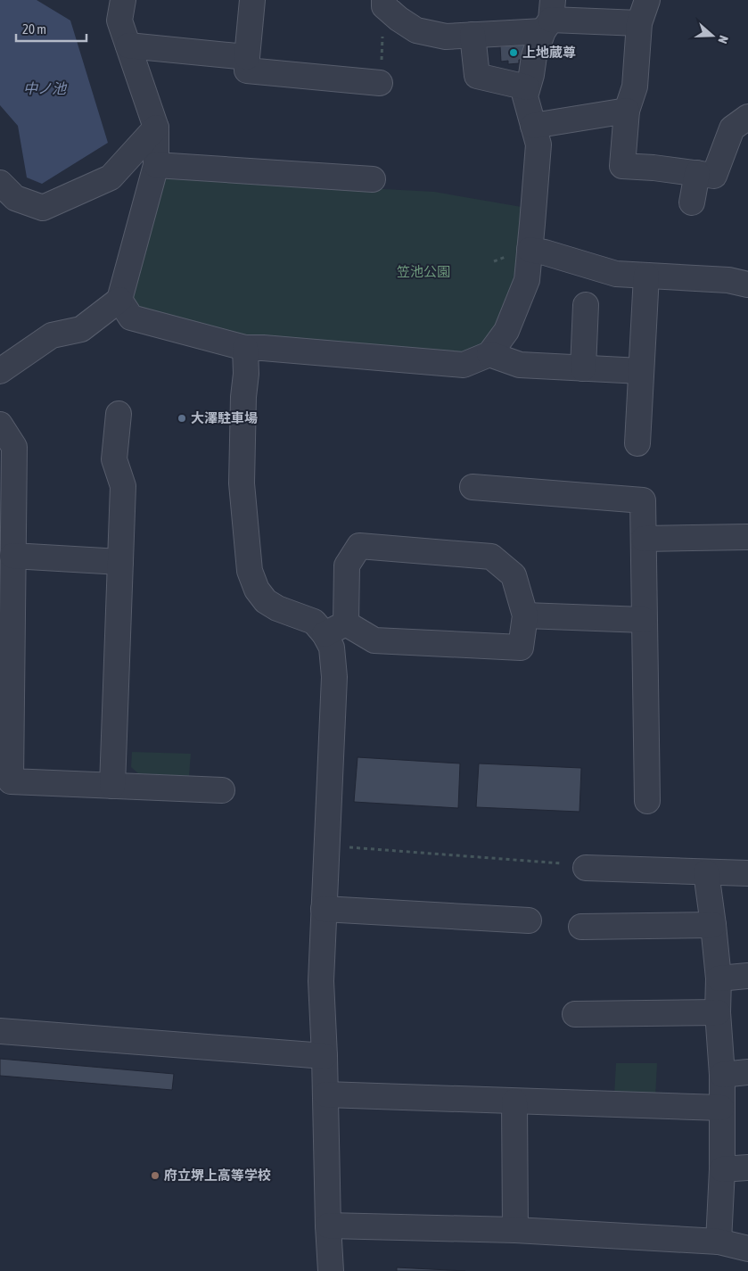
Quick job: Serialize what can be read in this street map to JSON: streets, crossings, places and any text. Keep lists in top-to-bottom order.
{
  "water": ["中ノ池"],
  "parks": ["笠池公園"],
  "places": ["上地蔵尊", "大澤駐車場", "府立堺上高等学校"],
  "scale_bar": "20 m",
  "north": "right"
}
